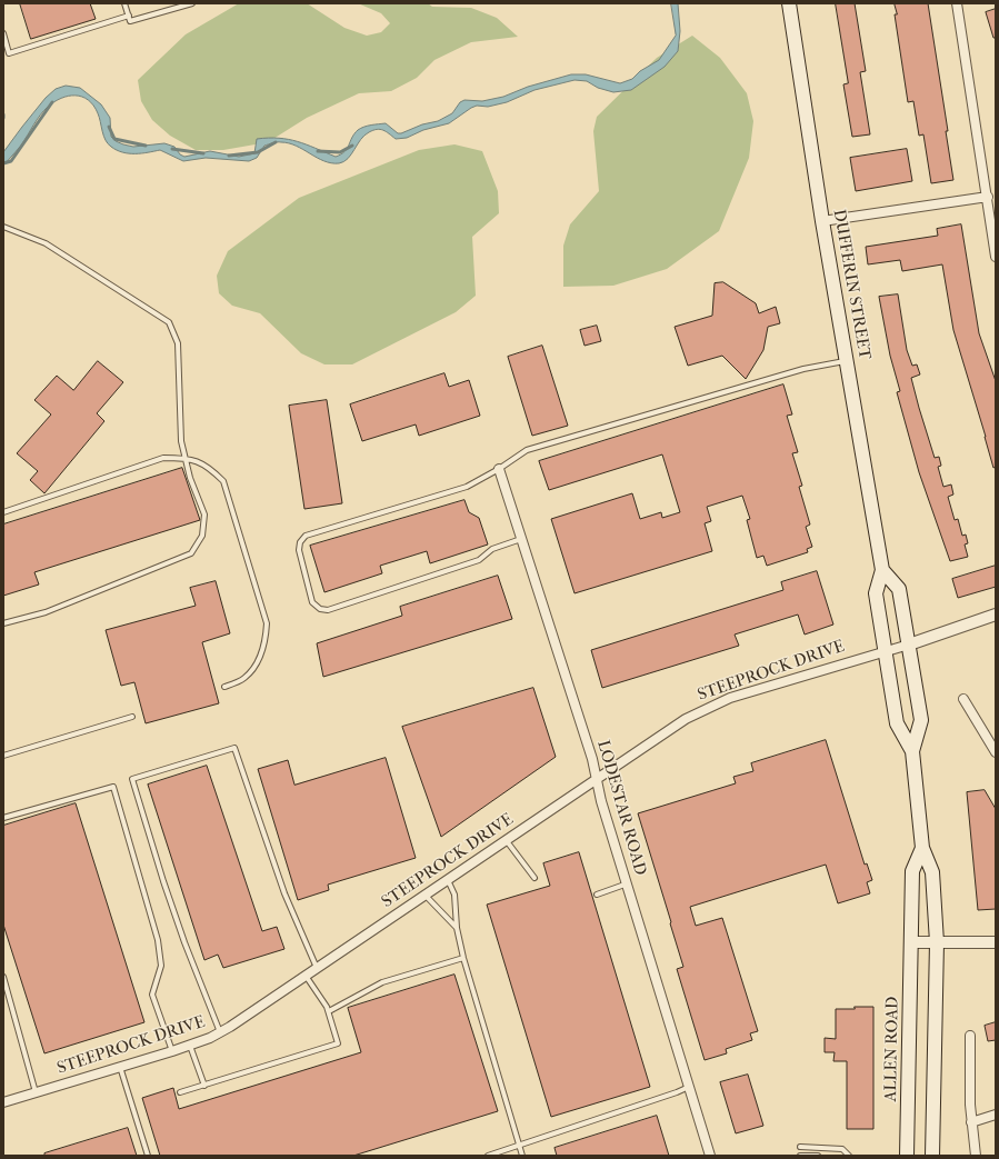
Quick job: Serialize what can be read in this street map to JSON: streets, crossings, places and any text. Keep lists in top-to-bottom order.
{
  "streets": {
    "main road": ["DUFFERIN STREET", "ALLEN ROAD"],
    "street": ["STEEPROCK DRIVE", "LODESTAR ROAD"]
  },
  "crossings": [
    ["DUFFERIN STREET", "STEEPROCK DRIVE"],
    ["DUFFERIN STREET", "ALLEN ROAD"],
    ["STEEPROCK DRIVE", "LODESTAR ROAD"]
  ]
}
